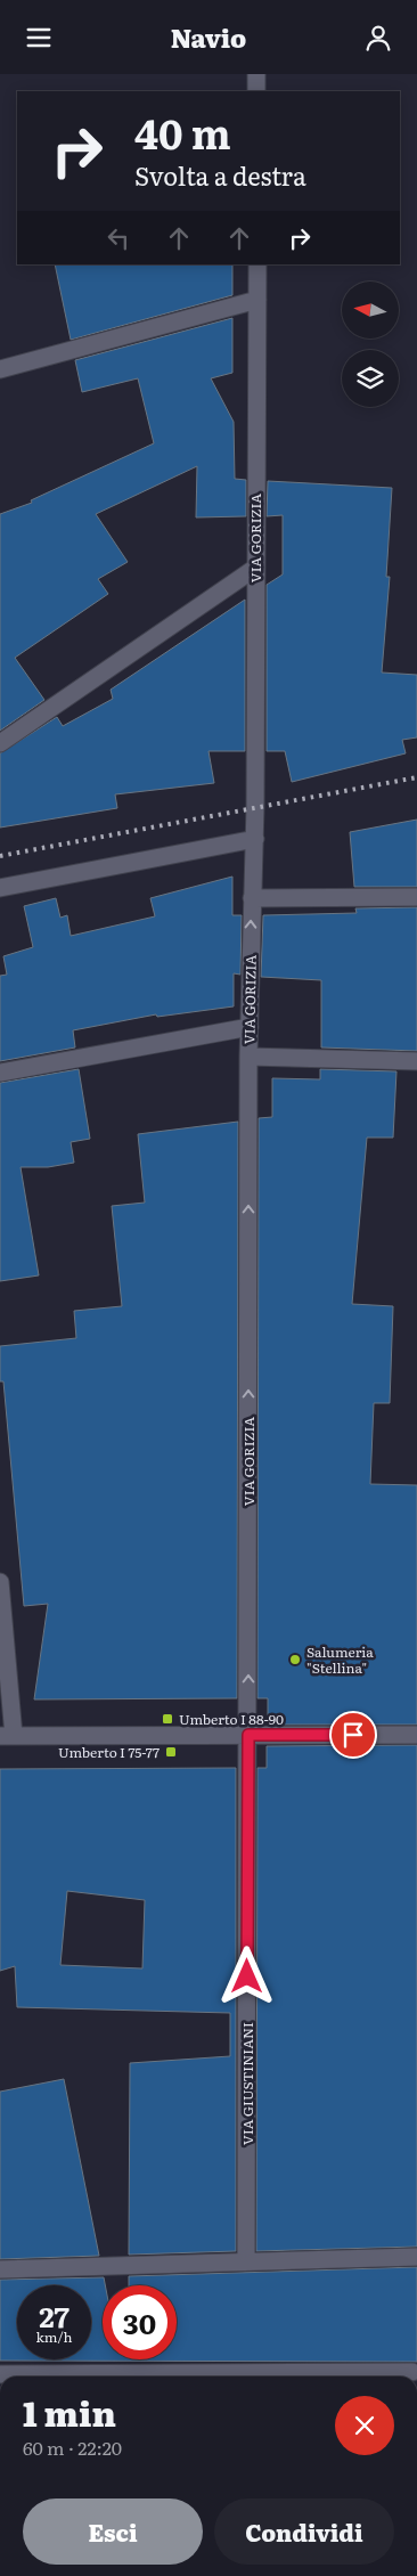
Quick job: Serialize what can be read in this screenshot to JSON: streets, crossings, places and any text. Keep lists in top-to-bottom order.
{
  "streets": {
    "street": ["VIA GORIZIA", "VIA GIUSTINIANI"]
  },
  "crossings": [
    ["VIA GORIZIA", "VIA GIUSTINIANI"]
  ],
  "one_way": ["VIA GORIZIA"],
  "places": {
    "other": ["Salumeria \"Stellina\""],
    "transit": ["Umberto I 88-90", "Umberto I 75-77"]
  },
  "north": "left",
  "page": {
    "header": "Navio",
    "turn": ["40 m", "Svolta a destra"],
    "speed": "27 km/h",
    "limit": "30",
    "heading": ["1 min", "60 m · 22:20"],
    "buttons": ["Esci", "Condividi"]
  }
}
